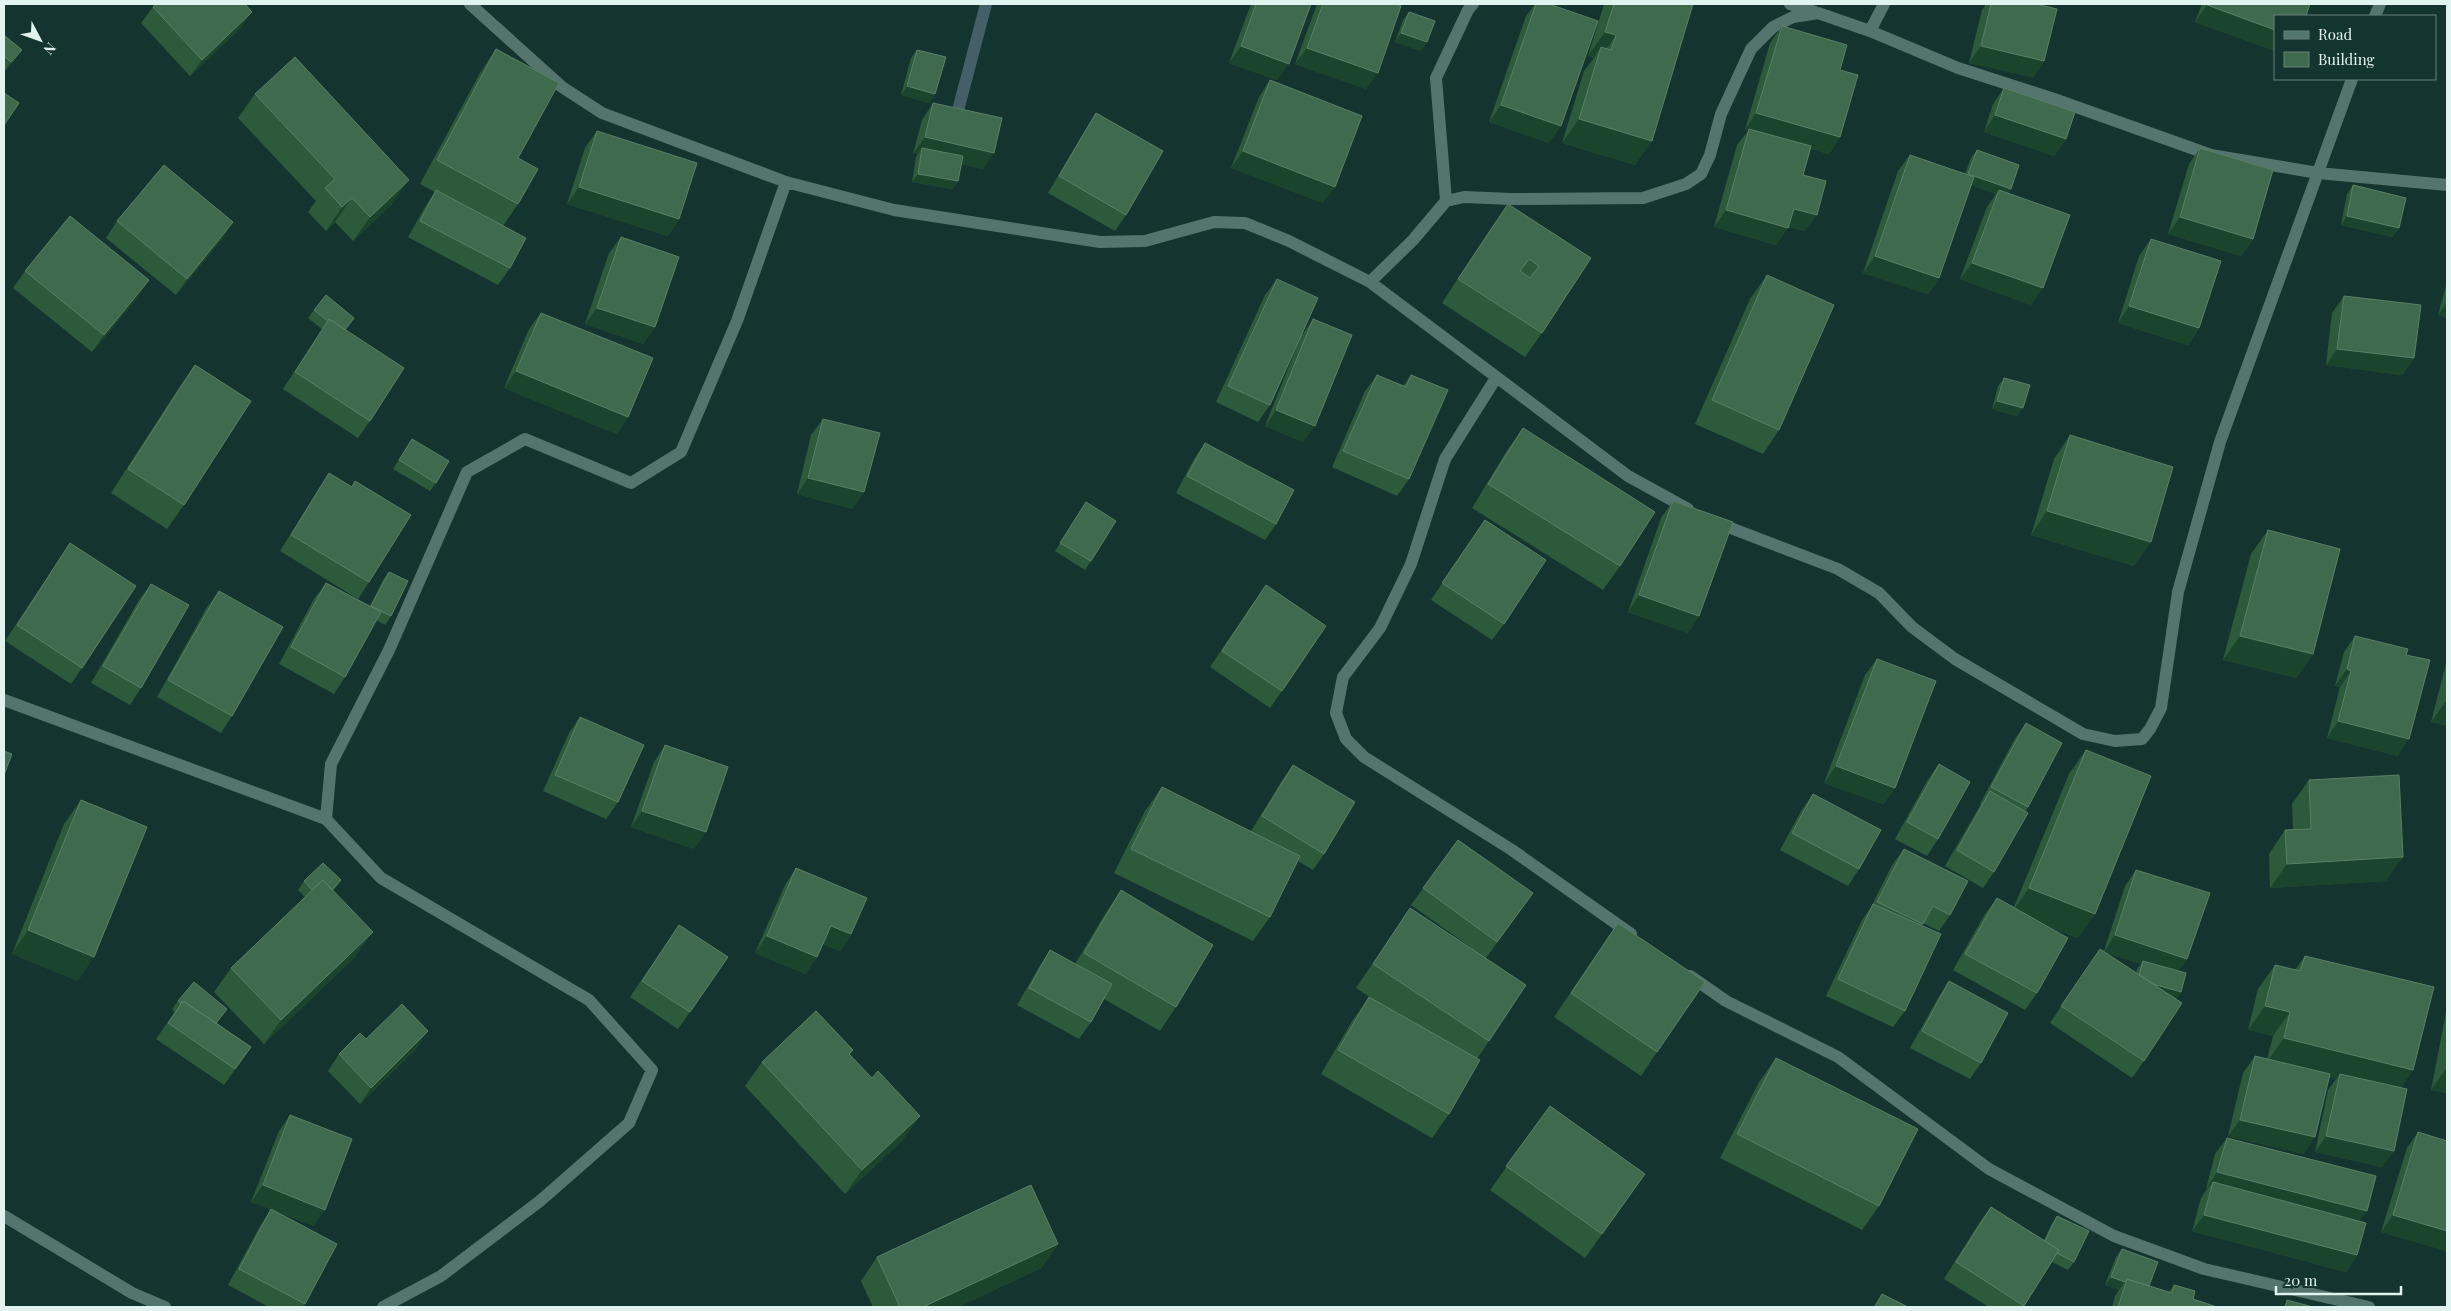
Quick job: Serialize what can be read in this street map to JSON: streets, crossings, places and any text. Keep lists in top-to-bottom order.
{
  "legend": ["Road", "Building"],
  "scale_bar": "20 m",
  "north": "bottom right"
}
